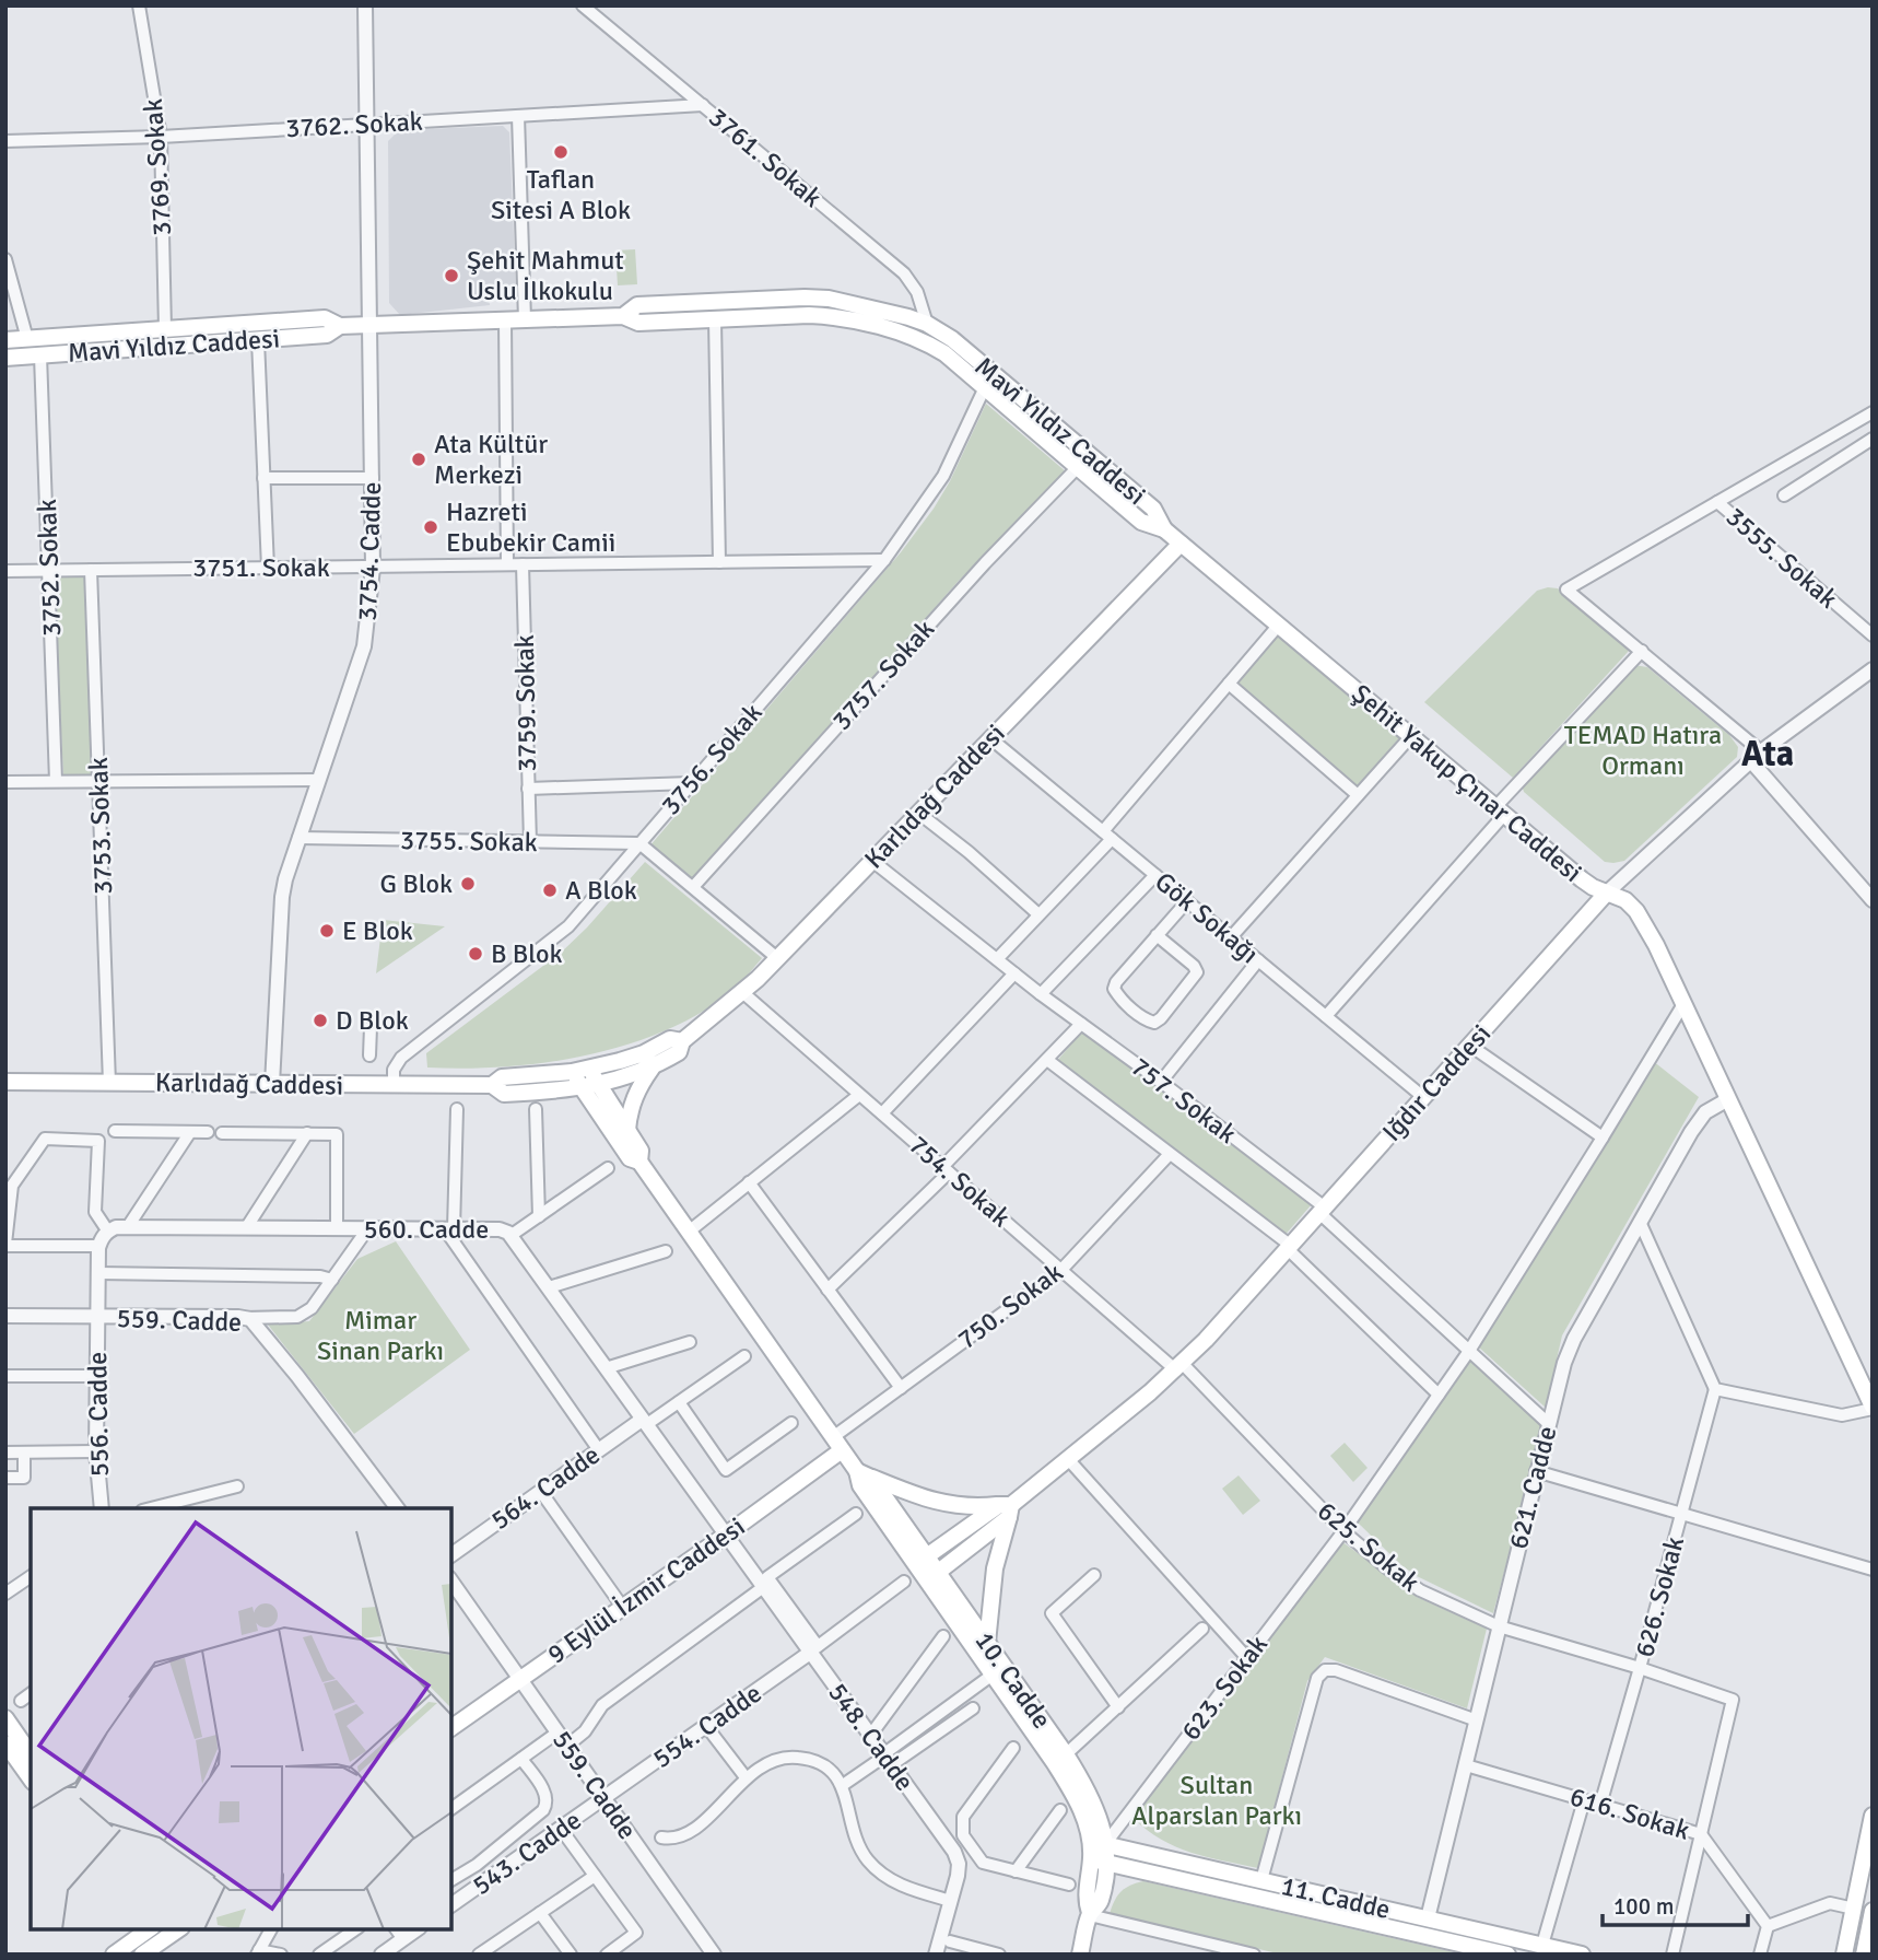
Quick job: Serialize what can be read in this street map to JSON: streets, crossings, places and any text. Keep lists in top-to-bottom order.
{
  "streets": {
    "main road": [
      "Mavi Yıldız Caddesi",
      "Şehit Yakup Çınar Caddesi",
      "Karlıdağ Caddesi",
      "Iğdır Caddesi",
      "9 Eylül İzmir Caddesi",
      "10. Cadde",
      "11. Cadde"
    ],
    "street": [
      "3762. Sokak",
      "3761. Sokak",
      "3769. Sokak",
      "3754. Cadde",
      "3555. Sokak",
      "3752. Sokak",
      "3751. Sokak",
      "3757. Sokak",
      "3759. Sokak",
      "3756. Sokak",
      "3753. Sokak",
      "3755. Sokak",
      "Gök Sokağı",
      "757. Sokak",
      "754. Sokak",
      "560. Cadde",
      "750. Sokak",
      "559. Cadde",
      "556. Cadde",
      "564. Cadde",
      "621. Cadde",
      "625. Sokak",
      "626. Sokak",
      "623. Sokak",
      "554. Cadde",
      "548. Cadde",
      "616. Sokak",
      "543. Cadde"
    ]
  },
  "crossings": [
    ["3762. Sokak", "3761. Sokak"],
    ["3762. Sokak", "3769. Sokak"],
    ["3762. Sokak", "3754. Cadde"],
    ["3761. Sokak", "Mavi Yıldız Caddesi"],
    ["3769. Sokak", "Mavi Yıldız Caddesi"],
    ["Mavi Yıldız Caddesi", "3754. Cadde"],
    ["Mavi Yıldız Caddesi", "3752. Sokak"],
    ["Mavi Yıldız Caddesi", "3757. Sokak"],
    ["Mavi Yıldız Caddesi", "3756. Sokak"],
    ["Mavi Yıldız Caddesi", "Şehit Yakup Çınar Caddesi"],
    ["3754. Cadde", "3751. Sokak"],
    ["3754. Cadde", "Karlıdağ Caddesi"],
    ["3754. Cadde", "3755. Sokak"],
    ["3752. Sokak", "3751. Sokak"],
    ["3751. Sokak", "3759. Sokak"],
    ["3751. Sokak", "3756. Sokak"],
    ["3751. Sokak", "3753. Sokak"],
    ["3759. Sokak", "3755. Sokak"],
    ["3756. Sokak", "Karlıdağ Caddesi"],
    ["3756. Sokak", "3755. Sokak"],
    ["Şehit Yakup Çınar Caddesi", "Karlıdağ Caddesi"],
    ["Şehit Yakup Çınar Caddesi", "Iğdır Caddesi"],
    ["Şehit Yakup Çınar Caddesi", "621. Cadde"],
    ["Şehit Yakup Çınar Caddesi", "623. Sokak"],
    ["Karlıdağ Caddesi", "3753. Sokak"],
    ["Karlıdağ Caddesi", "Gök Sokağı"],
    ["Karlıdağ Caddesi", "757. Sokak"],
    ["Karlıdağ Caddesi", "754. Sokak"],
    ["Karlıdağ Caddesi", "10. Cadde"],
    ["Gök Sokağı", "Iğdır Caddesi"],
    ["Iğdır Caddesi", "757. Sokak"],
    ["Iğdır Caddesi", "754. Sokak"],
    ["Iğdır Caddesi", "625. Sokak"],
    ["Iğdır Caddesi", "10. Cadde"],
    ["757. Sokak", "621. Cadde"],
    ["757. Sokak", "623. Sokak"],
    ["754. Sokak", "750. Sokak"],
    ["754. Sokak", "625. Sokak"],
    ["560. Cadde", "564. Cadde"],
    ["560. Cadde", "9 Eylül İzmir Caddesi"],
    ["560. Cadde", "548. Cadde"],
    ["750. Sokak", "9 Eylül İzmir Caddesi"],
    ["750. Sokak", "10. Cadde"],
    ["559. Cadde", "556. Cadde"],
    ["559. Cadde", "9 Eylül İzmir Caddesi"],
    ["559. Cadde", "554. Cadde"],
    ["559. Cadde", "543. Cadde"],
    ["621. Cadde", "625. Sokak"],
    ["621. Cadde", "616. Sokak"],
    ["621. Cadde", "11. Cadde"],
    ["625. Sokak", "626. Sokak"],
    ["625. Sokak", "623. Sokak"],
    ["625. Sokak", "616. Sokak"],
    ["9 Eylül İzmir Caddesi", "10. Cadde"],
    ["9 Eylül İzmir Caddesi", "548. Cadde"],
    ["626. Sokak", "616. Sokak"],
    ["10. Cadde", "623. Sokak"],
    ["10. Cadde", "11. Cadde"],
    ["623. Sokak", "11. Cadde"],
    ["554. Cadde", "548. Cadde"],
    ["554. Cadde", "543. Cadde"]
  ],
  "districts": ["Ata"],
  "parks": ["TEMAD Hatıra Ormanı", "Mimar Sinan Parkı", "Sultan Alparslan Parkı"],
  "places": [
    "Taflan Sitesi A Blok",
    "Şehit Mahmut Uslu İlkokulu",
    "Ata Kültür Merkezi",
    "Hazreti Ebubekir Camii",
    "G Blok",
    "A Blok",
    "E Blok",
    "B Blok",
    "D Blok"
  ],
  "scale_bar": "100 m"
}
